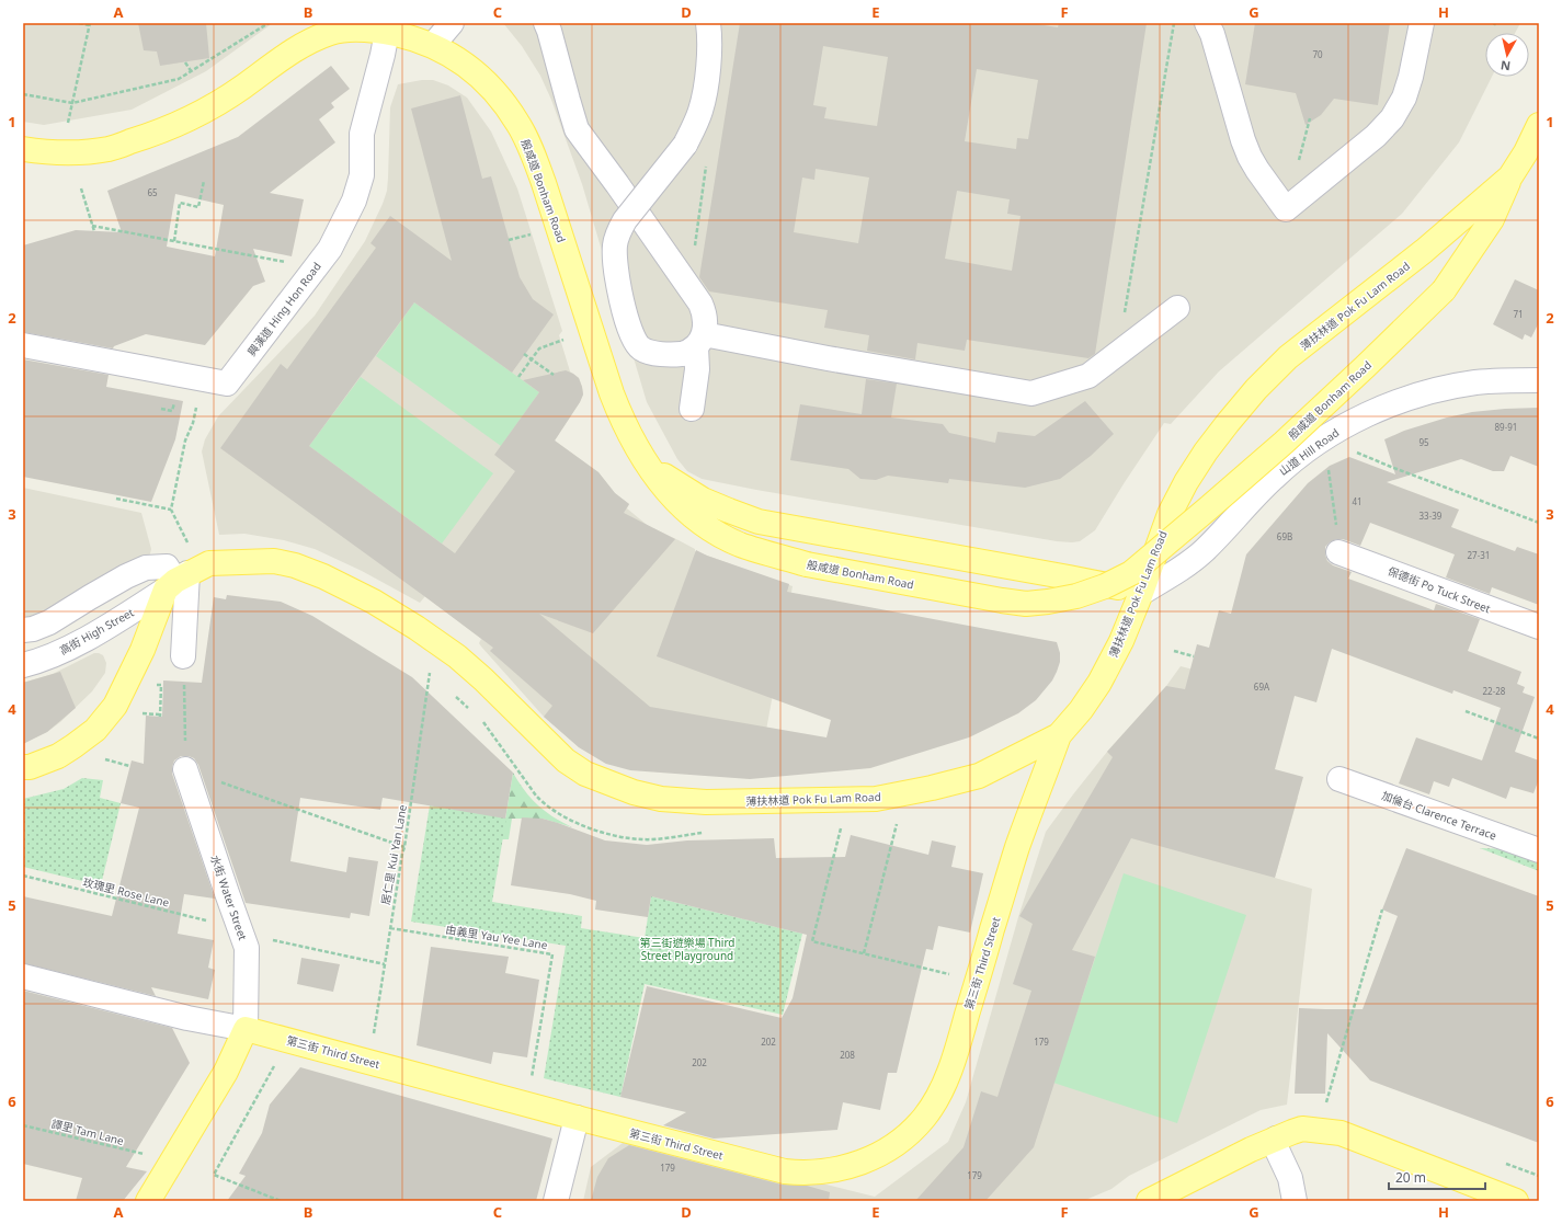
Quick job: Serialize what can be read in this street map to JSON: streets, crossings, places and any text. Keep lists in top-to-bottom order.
{
  "streets": {
    "main road": [
      "般咸道 Bonham Road",
      "薄扶林道 Pok Fu Lam Road",
      "水街 Water Street",
      "第三街 Third Street"
    ],
    "street": [
      "興漢道 Hing Hon Road",
      "山道 Hill Road",
      "保德街 Po Tuck Street",
      "高街 High Street",
      "加倫台 Clarence Terrace"
    ],
    "path": [
      "居仁里 Kui Yan Lane",
      "玫瑰里 Rose Lane",
      "由義里 Yau Yee Lane",
      "譚里 Tam Lane"
    ]
  },
  "crossings": [
    ["般咸道 Bonham Road", "薄扶林道 Pok Fu Lam Road"],
    ["般咸道 Bonham Road", "興漢道 Hing Hon Road"],
    ["般咸道 Bonham Road", "山道 Hill Road"],
    ["薄扶林道 Pok Fu Lam Road", "山道 Hill Road"],
    ["薄扶林道 Pok Fu Lam Road", "高街 High Street"],
    ["薄扶林道 Pok Fu Lam Road", "第三街 Third Street"],
    ["居仁里 Kui Yan Lane", "由義里 Yau Yee Lane"],
    ["水街 Water Street", "第三街 Third Street"]
  ],
  "parks": ["第三街遊樂場 Third Street Playground"],
  "house_numbers": [
    "70",
    "65",
    "71",
    "89-91",
    "95",
    "41",
    "33-39",
    "69B",
    "27-31",
    "69A",
    "22-28",
    "202",
    "179",
    "208",
    "202",
    "179",
    "179"
  ],
  "scale_bar": "20 m",
  "north": "bottom",
  "grid": {
    "columns": [
      "A",
      "B",
      "C",
      "D",
      "E",
      "F",
      "G",
      "H"
    ],
    "rows": [
      "1",
      "2",
      "3",
      "4",
      "5",
      "6"
    ]
  }
}
